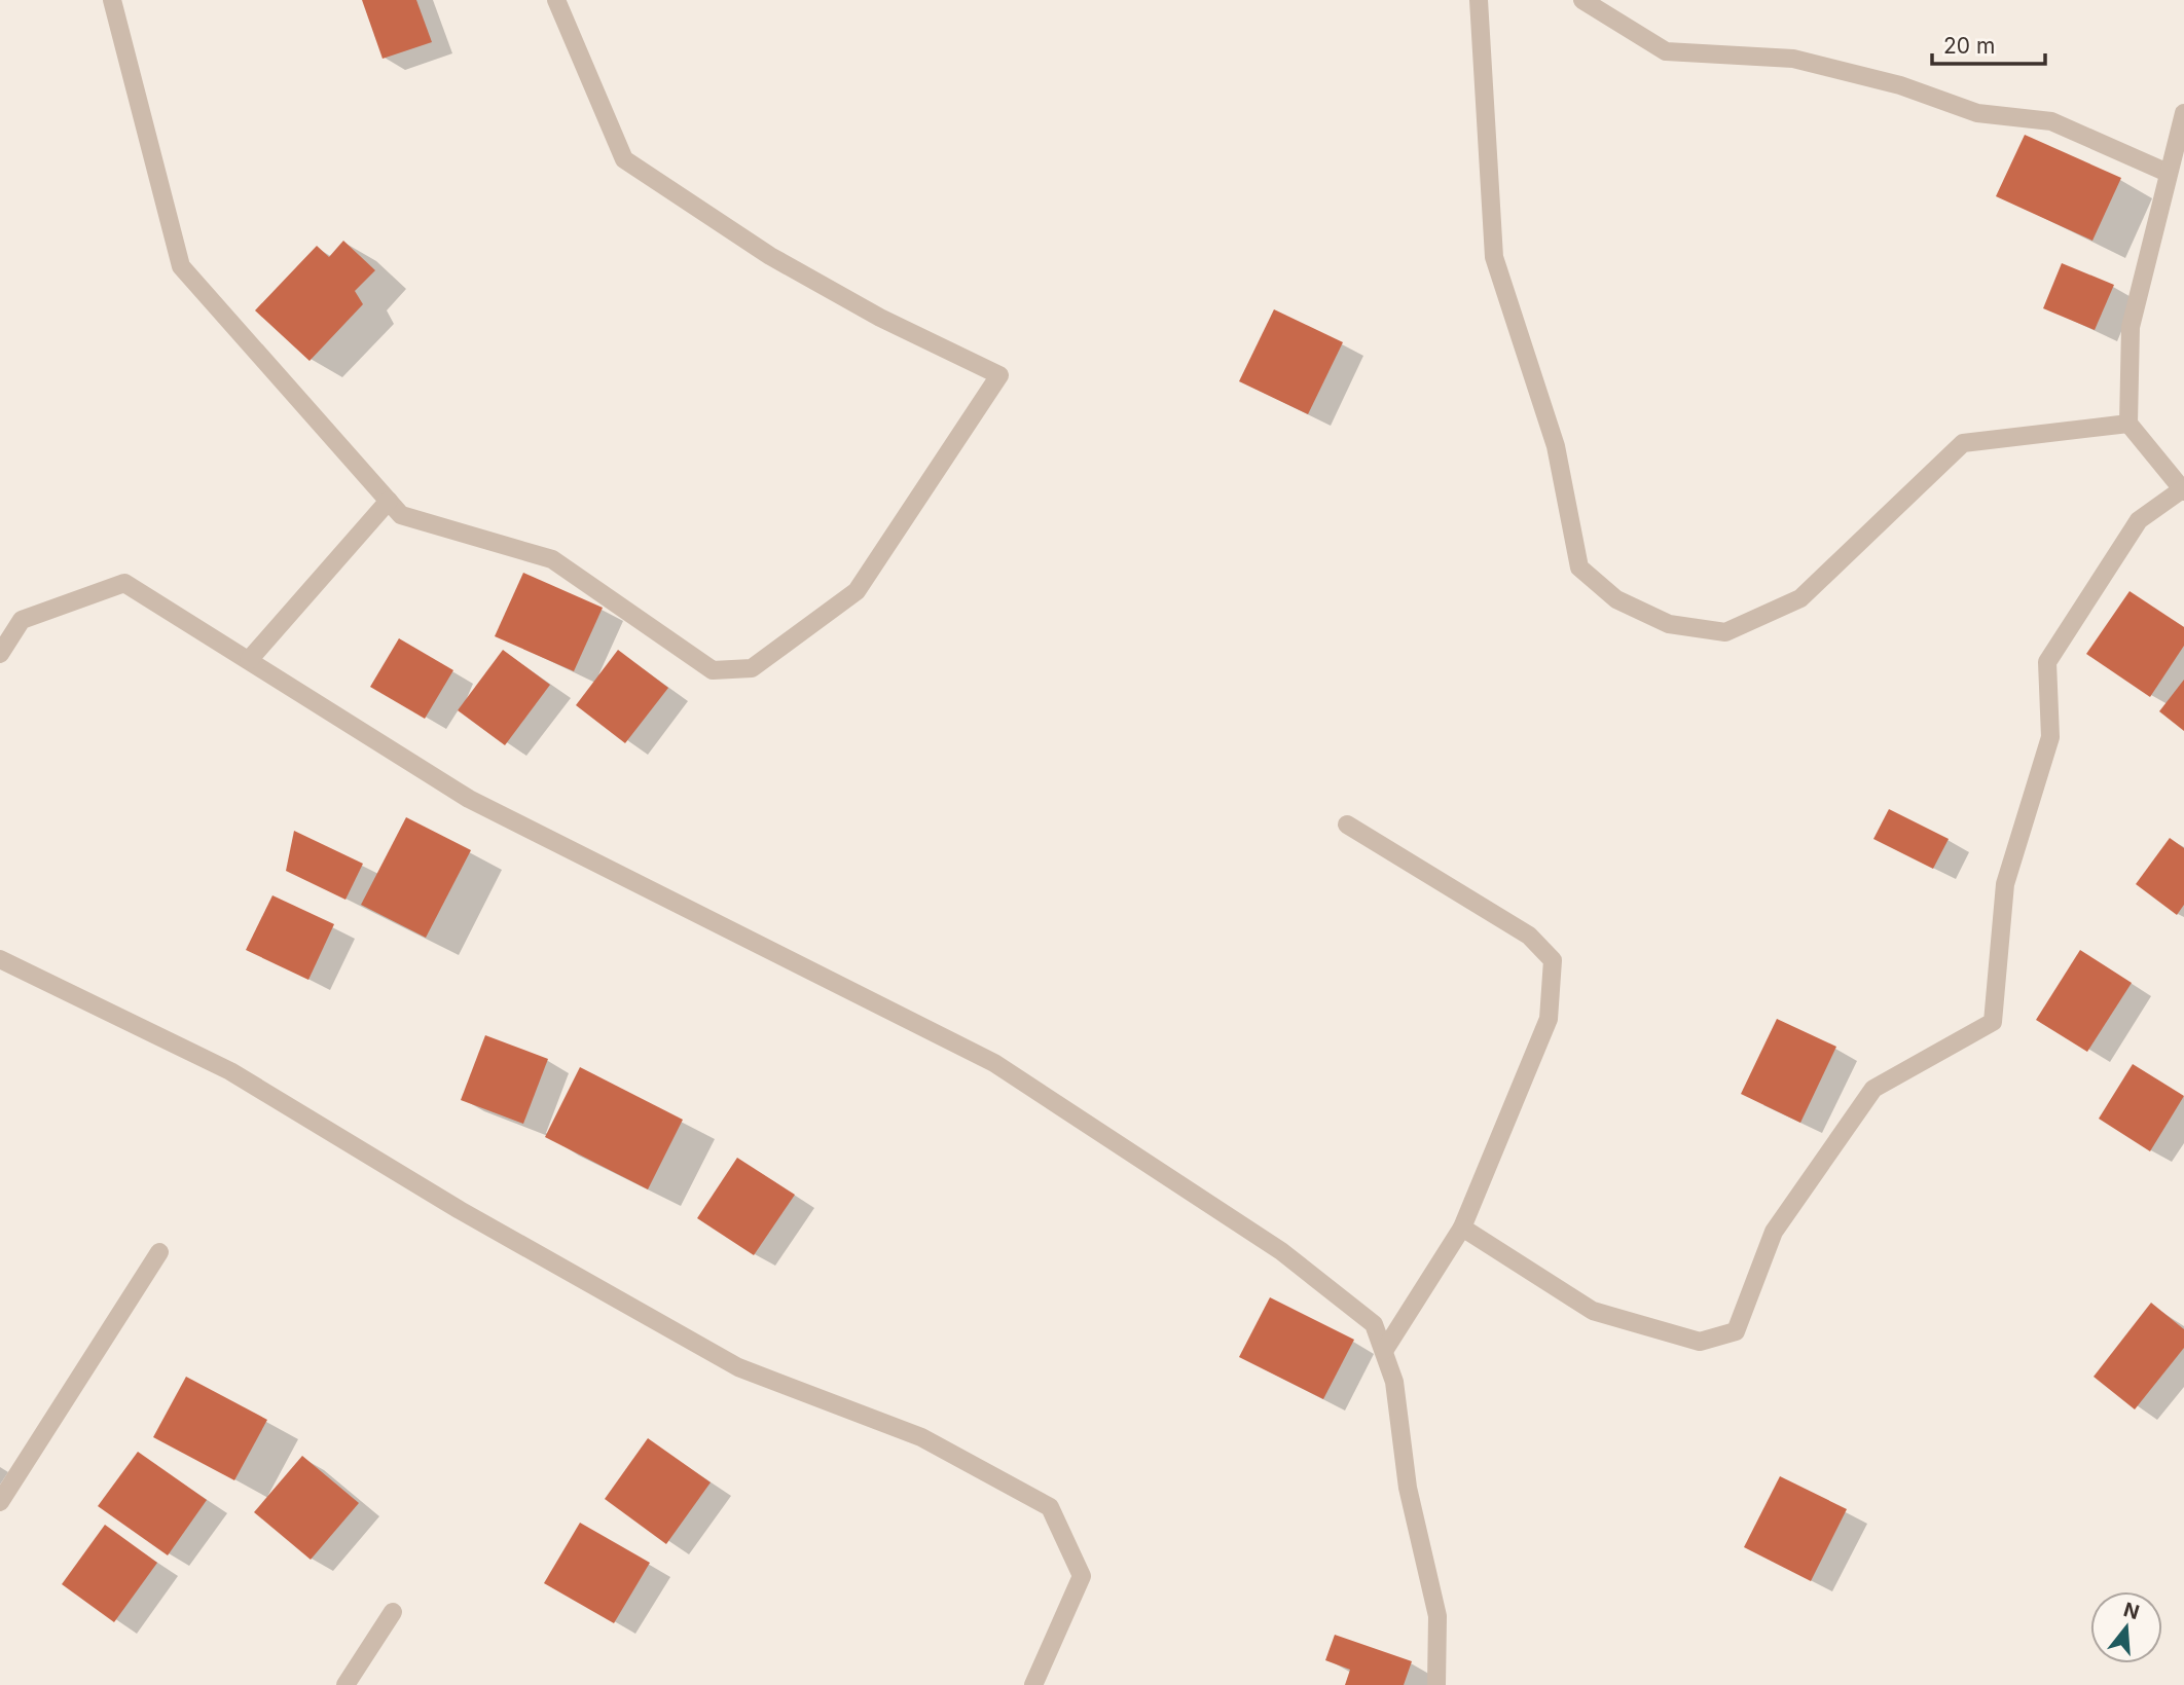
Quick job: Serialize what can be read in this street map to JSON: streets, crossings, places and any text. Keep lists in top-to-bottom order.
{
  "scale_bar": "20 m",
  "north": "top"
}
